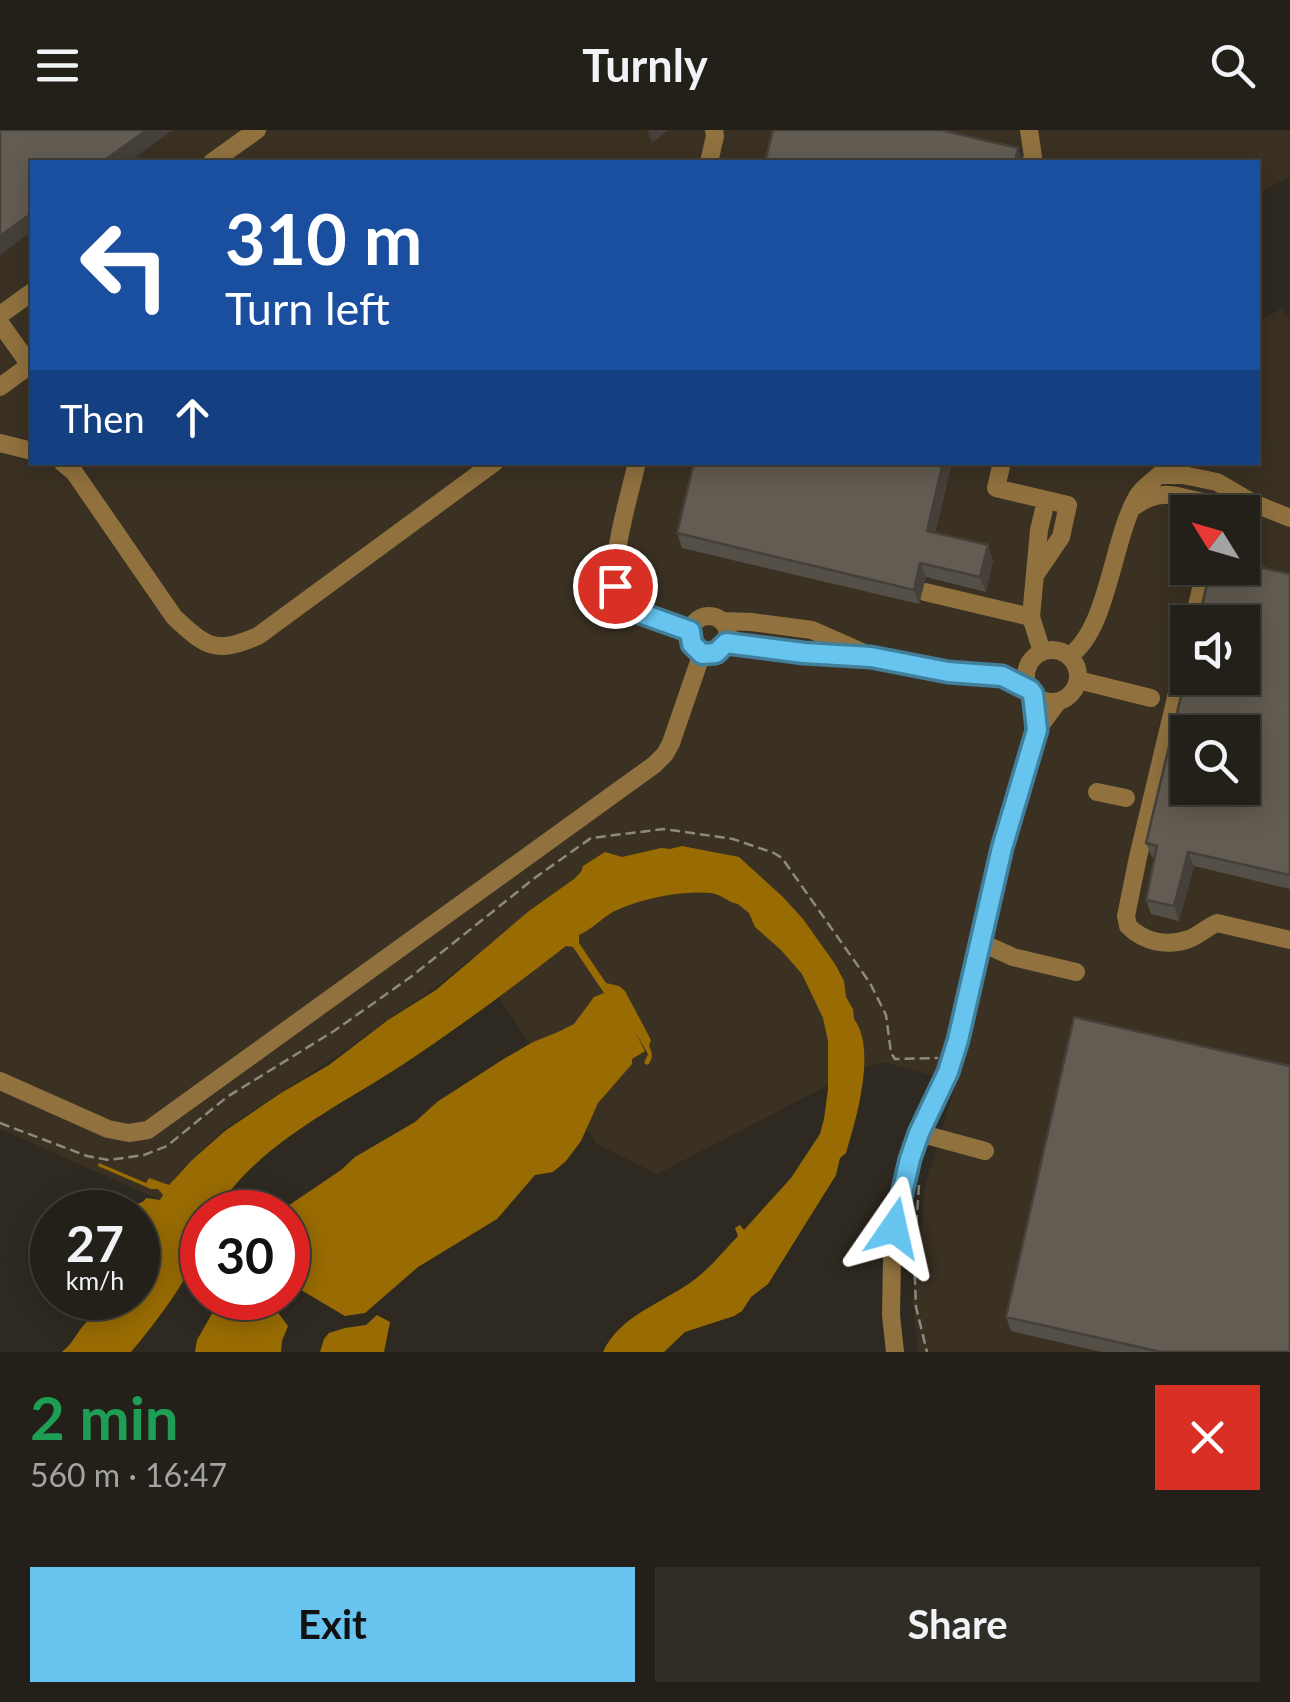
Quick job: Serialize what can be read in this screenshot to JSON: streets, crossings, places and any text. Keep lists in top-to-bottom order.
{
  "north": "top left",
  "page": {
    "header": "Turnly",
    "turn": ["310 m", "Turn left"],
    "then": "Then",
    "speed": "27 km/h",
    "limit": "30",
    "heading": ["2 min", "560 m · 16:47"],
    "buttons": ["Exit", "Share"]
  }
}
